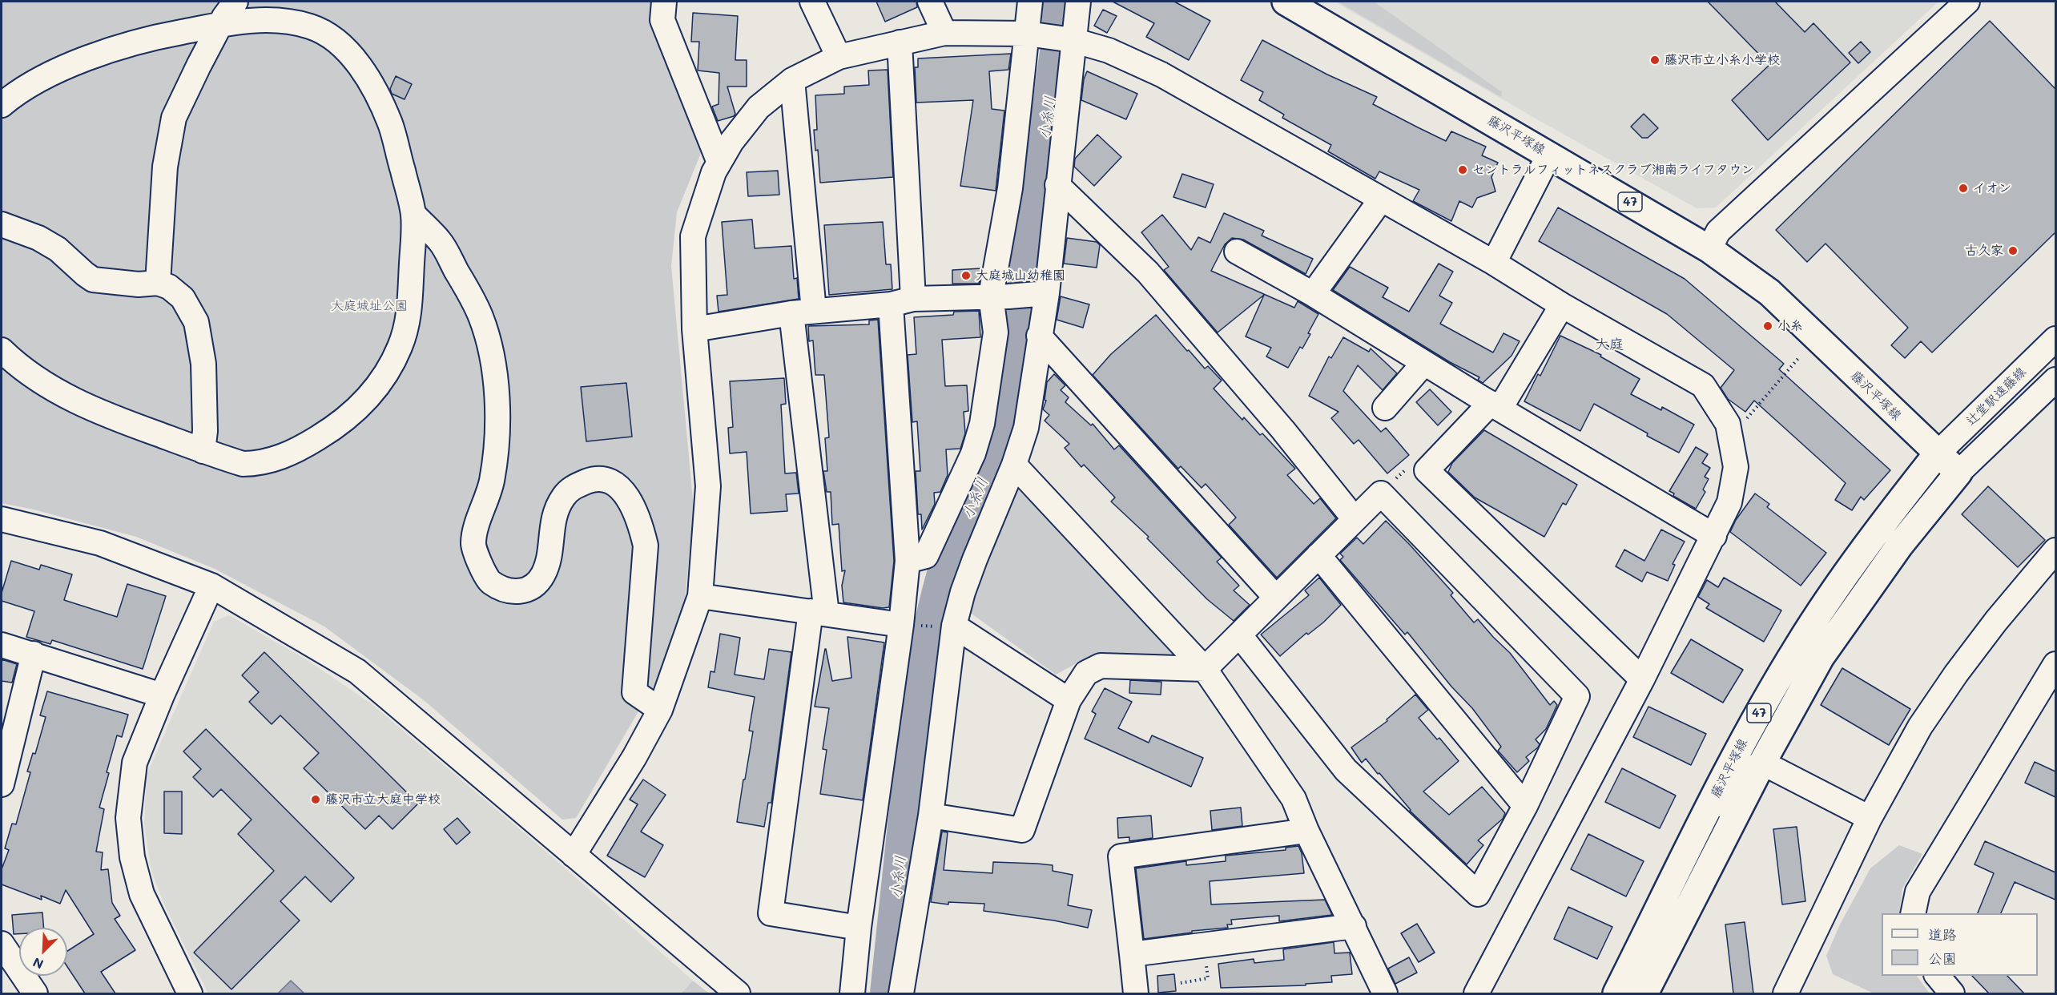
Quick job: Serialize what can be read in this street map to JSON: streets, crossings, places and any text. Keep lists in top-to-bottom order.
{
  "streets": {
    "main road": ["藤沢平塚線", "47"],
    "street": ["辻堂駅遠藤線"]
  },
  "crossings": [
    ["藤沢平塚線", "47"],
    ["藤沢平塚線", "辻堂駅遠藤線"],
    ["47", "辻堂駅遠藤線"]
  ],
  "districts": ["大庭"],
  "water": ["小糸川"],
  "parks": ["大庭城址公園"],
  "places": [
    "藤沢市立小糸小学校",
    "セントラルフィットネスクラブ湘南ライフタウン",
    "イオン",
    "古久家",
    "大庭城山幼稚園",
    "小糸",
    "藤沢市立大庭中学校"
  ],
  "legend": ["道路", "公園"],
  "north": "bottom left"
}
